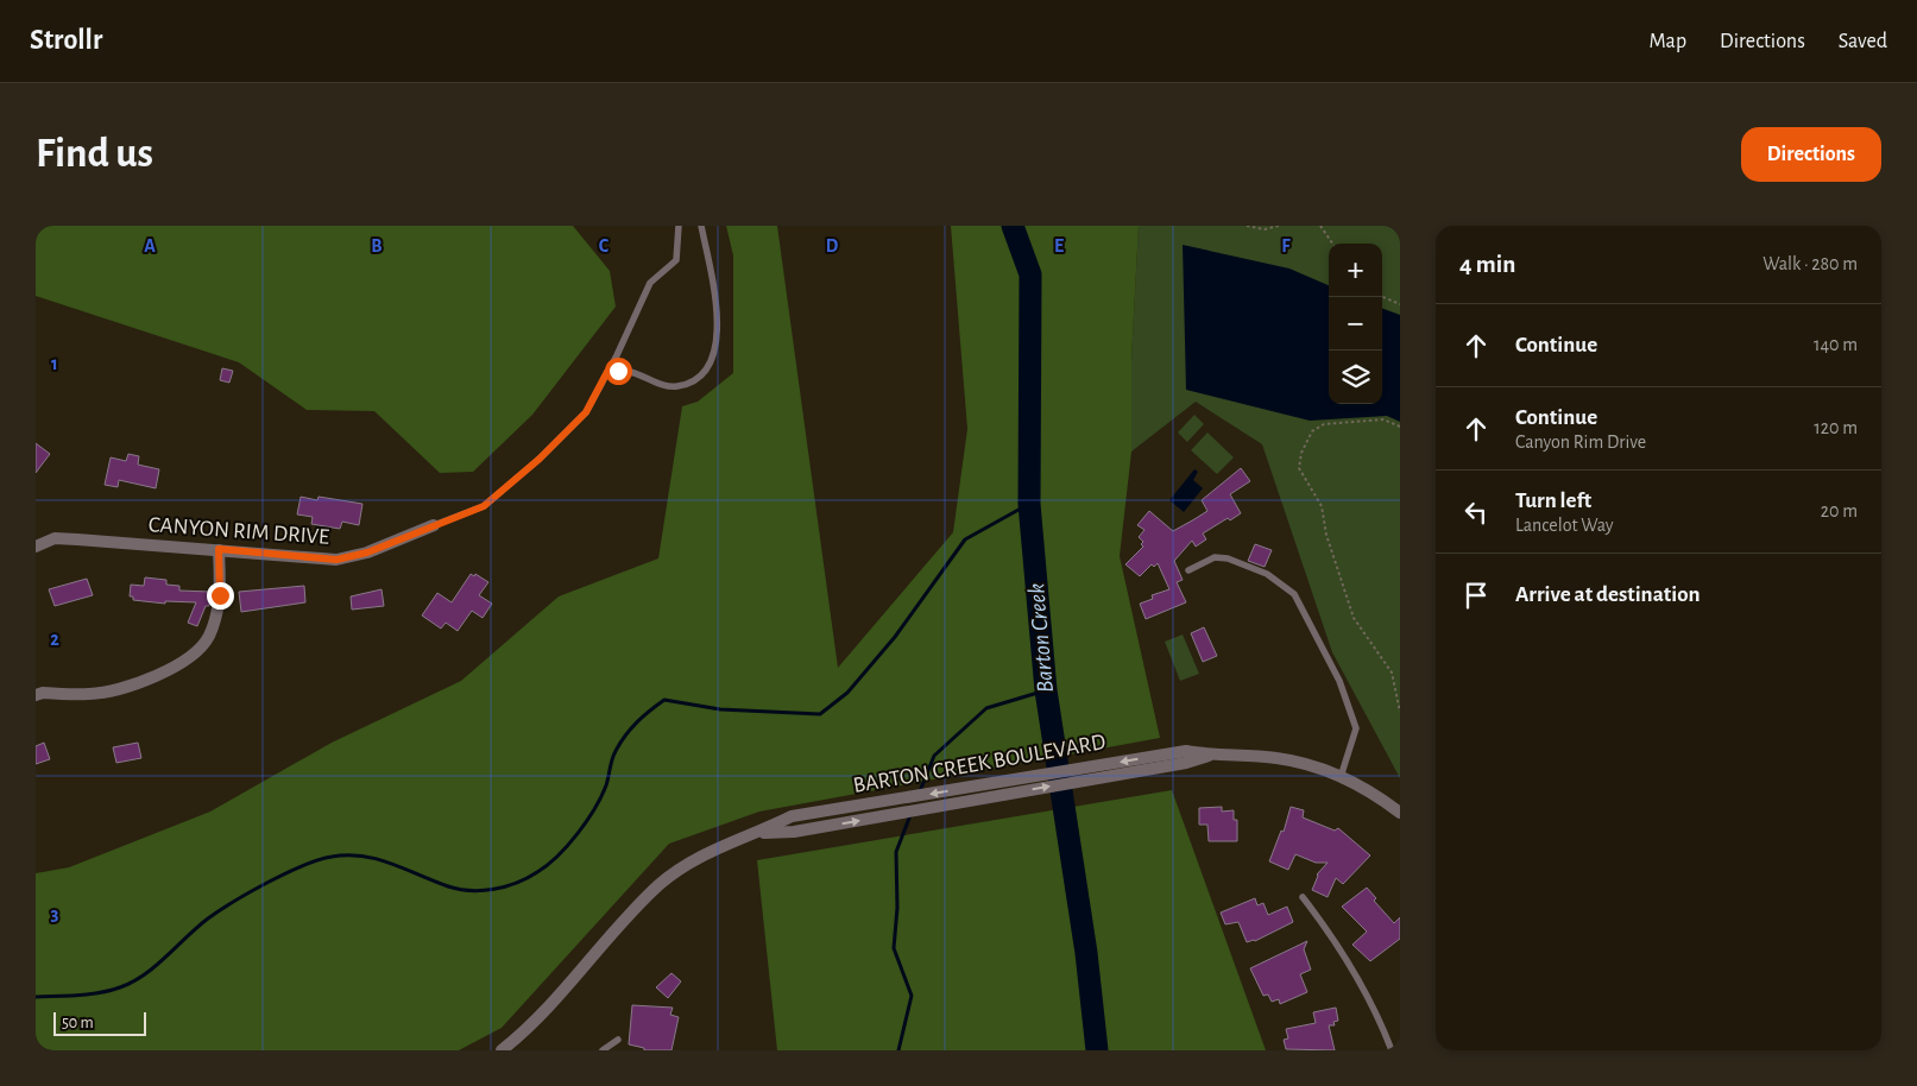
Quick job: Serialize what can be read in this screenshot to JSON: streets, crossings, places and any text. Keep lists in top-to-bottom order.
{
  "streets": {
    "street": ["CANYON RIM DRIVE", "BARTON CREEK BOULEVARD"]
  },
  "water": ["Barton Creek"],
  "scale_bar": "50 m",
  "page": {
    "header": "Strollr",
    "nav": ["Map", "Directions", "Saved"],
    "buttons": "Directions",
    "title": "Find us",
    "heading": ["4 min", "Walk · 280 m"],
    "map_buttons": ["+", "−"],
    "list": [
      ["Continue", "140 m"],
      ["Continue", "Canyon Rim Drive", "120 m"],
      ["Turn left", "Lancelot Way", "20 m"],
      "Arrive at destination"
    ],
    "scale": "50 m"
  },
  "grid": {
    "columns": [
      "A",
      "B",
      "C",
      "D",
      "E",
      "F"
    ],
    "rows": ["1", "2", "3"]
  }
}
